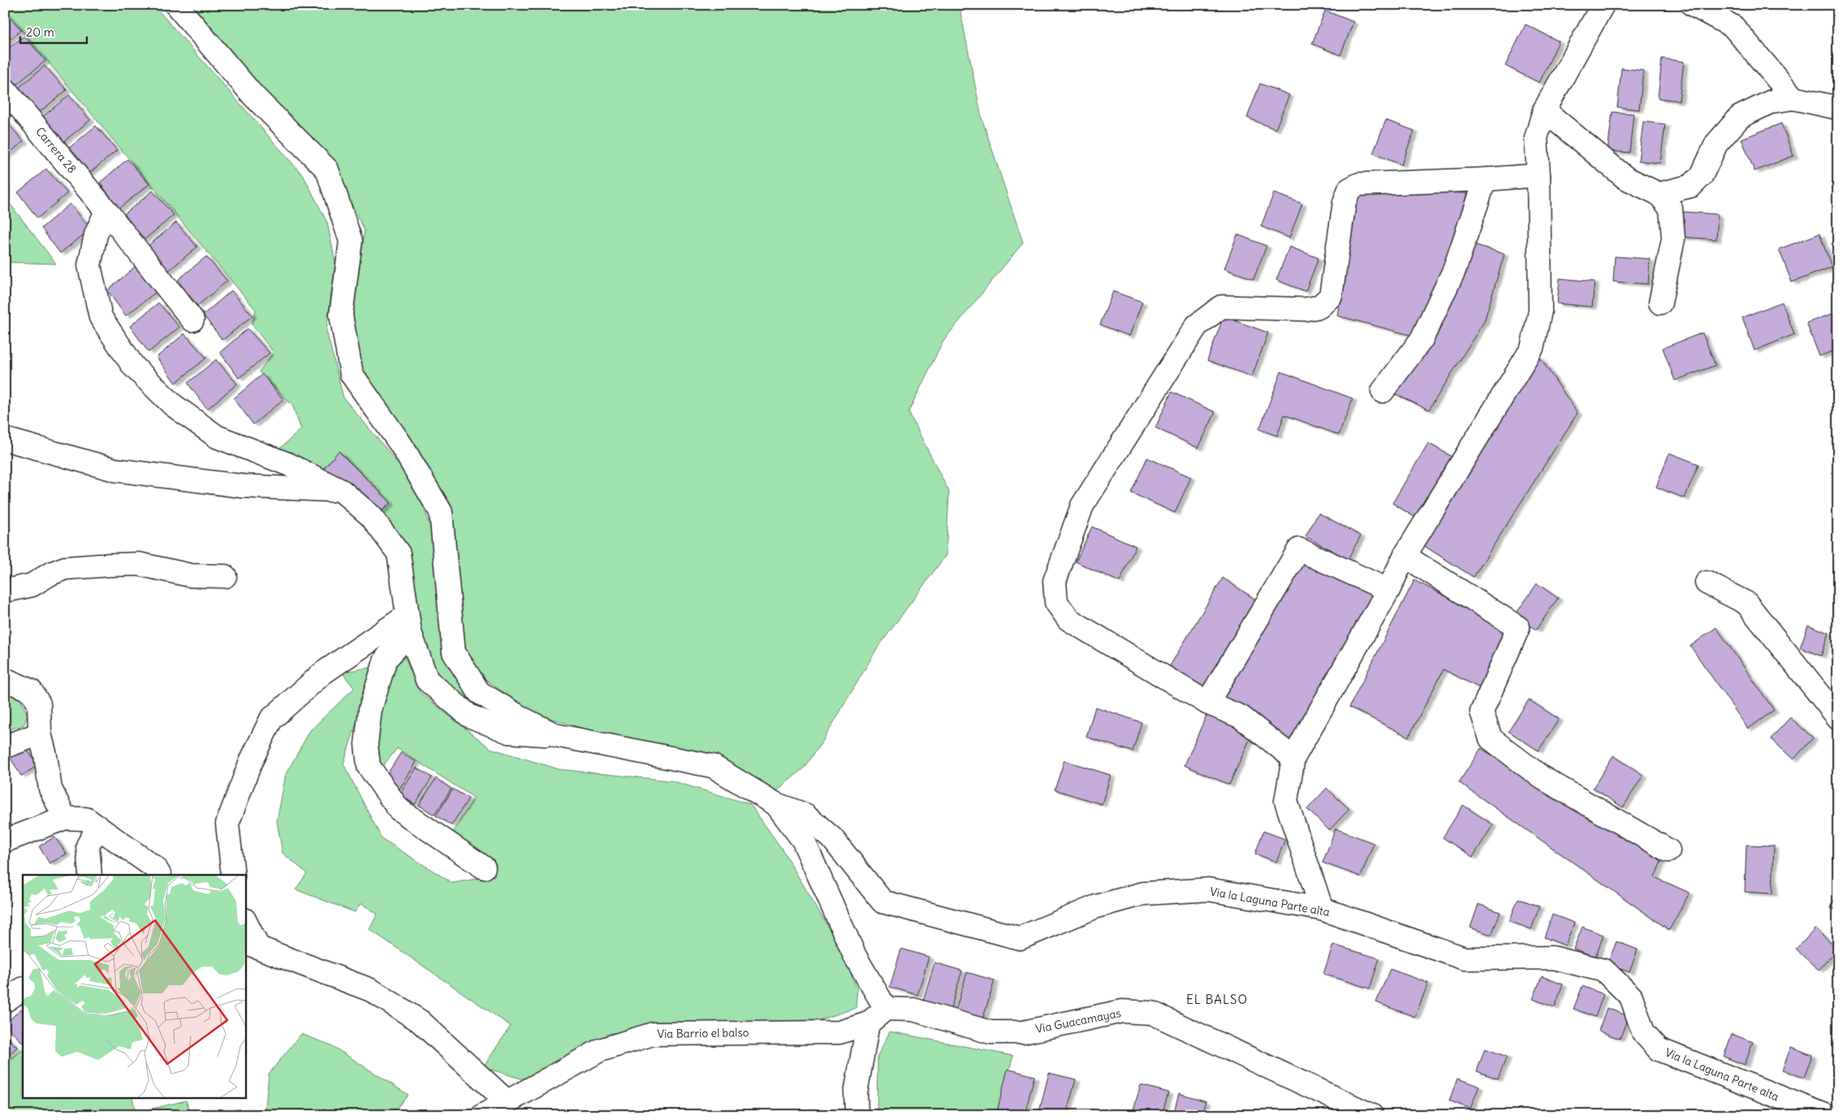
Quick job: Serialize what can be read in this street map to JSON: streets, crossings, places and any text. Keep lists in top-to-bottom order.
{
  "streets": {
    "street": [
      "Carrera 28",
      "Via la Laguna Parte alta",
      "Via Guacamayas",
      "Via Barrio el balso"
    ]
  },
  "districts": ["EL BALSO"],
  "scale_bar": "20 m"
}
